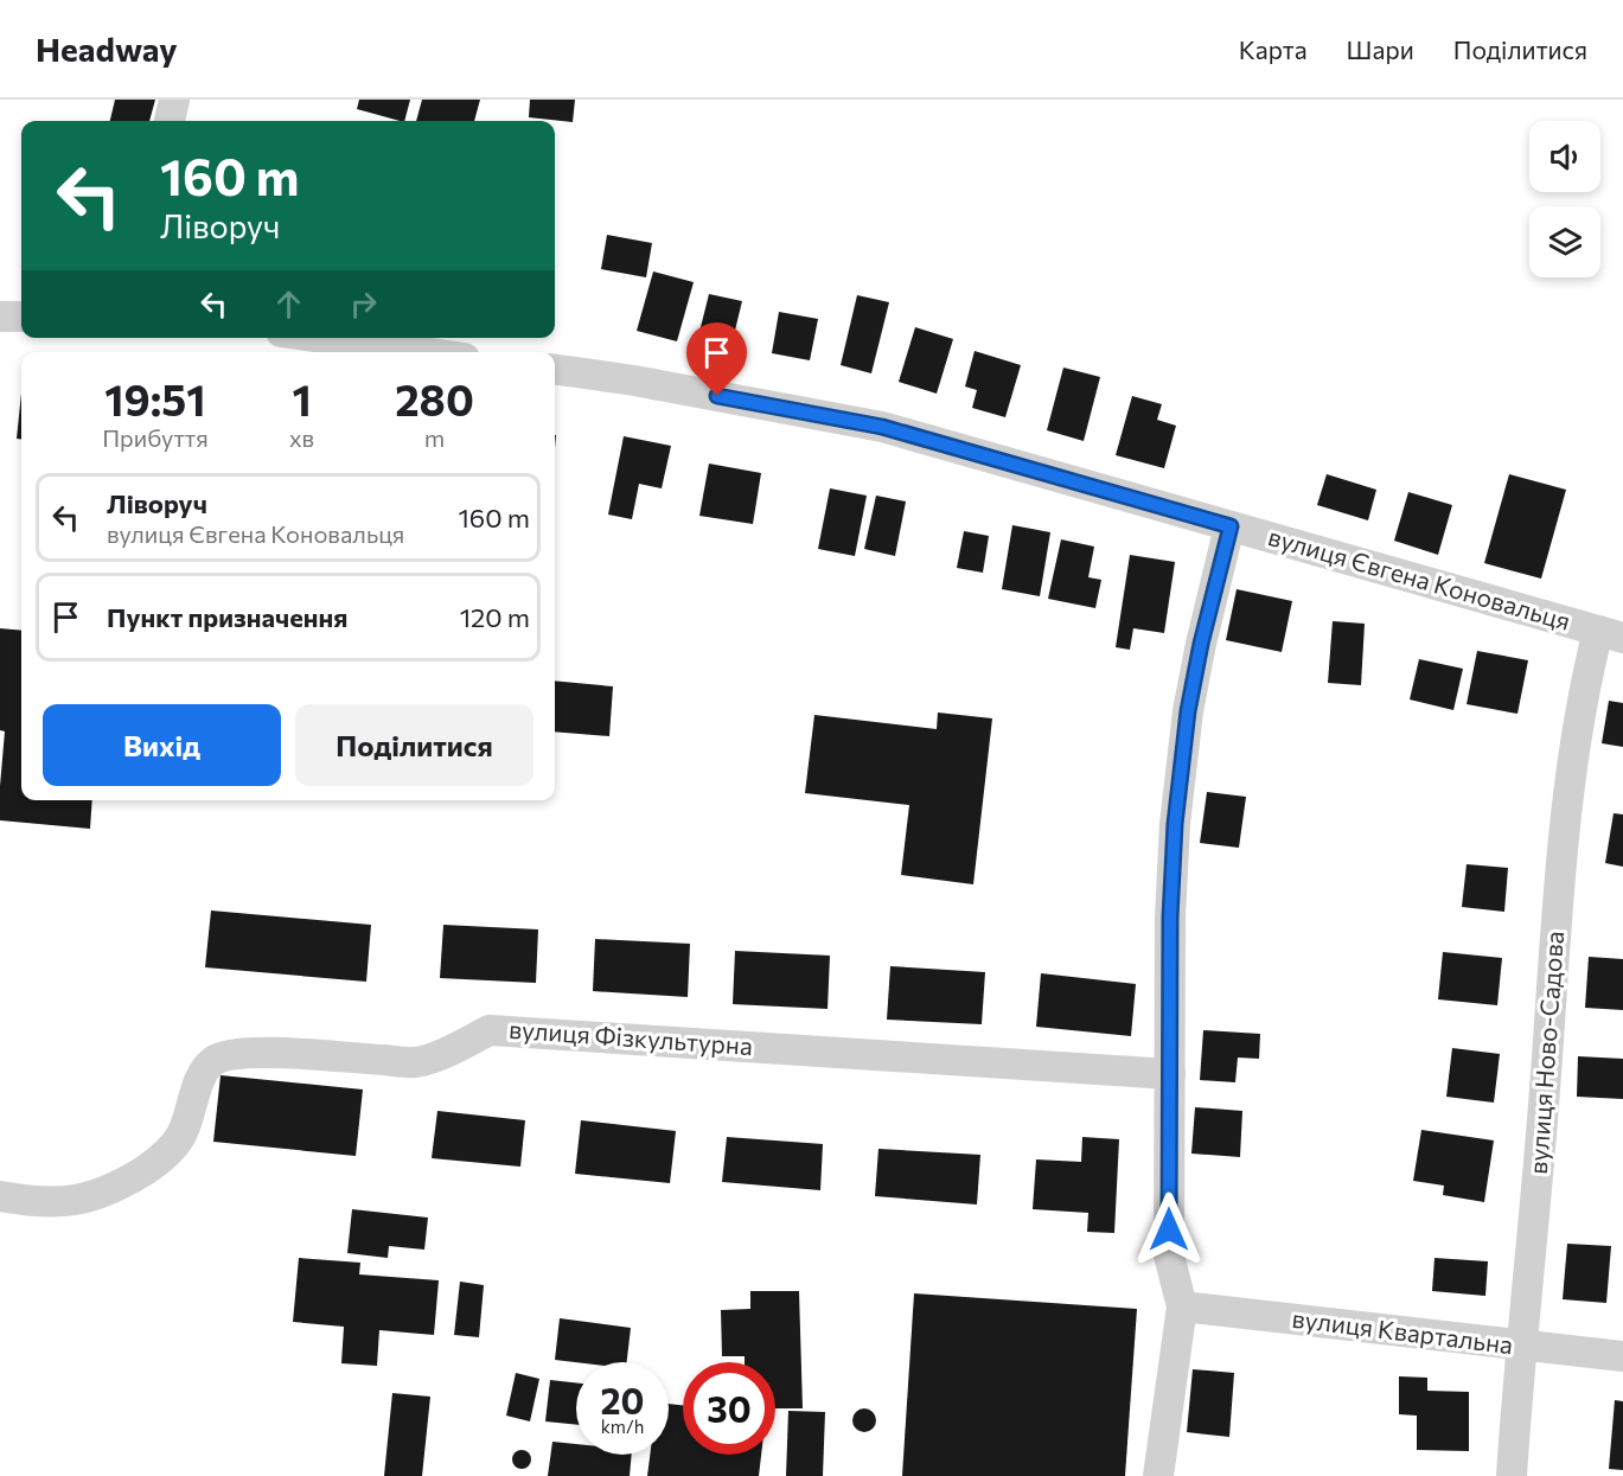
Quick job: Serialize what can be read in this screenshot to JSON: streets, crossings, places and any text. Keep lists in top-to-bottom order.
{
  "streets": {
    "street": [
      "вулиця Євгена Коновальця",
      "вулиця Фізкультурна",
      "вулиця Ново-Садова",
      "вулиця Квартальна"
    ]
  },
  "crossings": [
    ["вулиця Євгена Коновальця", "вулиця Ново-Садова"],
    ["вулиця Ново-Садова", "вулиця Квартальна"]
  ],
  "page": {
    "header": "Headway",
    "nav": ["Карта", "Шари", "Поділитися"],
    "turn": ["160 m", "Ліворуч"],
    "eta": [
      "19:51",
      "Прибуття",
      "1",
      "хв",
      "280",
      "m"
    ],
    "list": [
      {
        "name": "Ліворуч",
        "note": "вулиця Євгена Коновальця",
        "value": "160 m"
      },
      {
        "name": "Пункт призначення",
        "value": "120 m"
      }
    ],
    "buttons": ["Вихід", "Поділитися"],
    "speed": "20 km/h",
    "limit": "30"
  }
}
